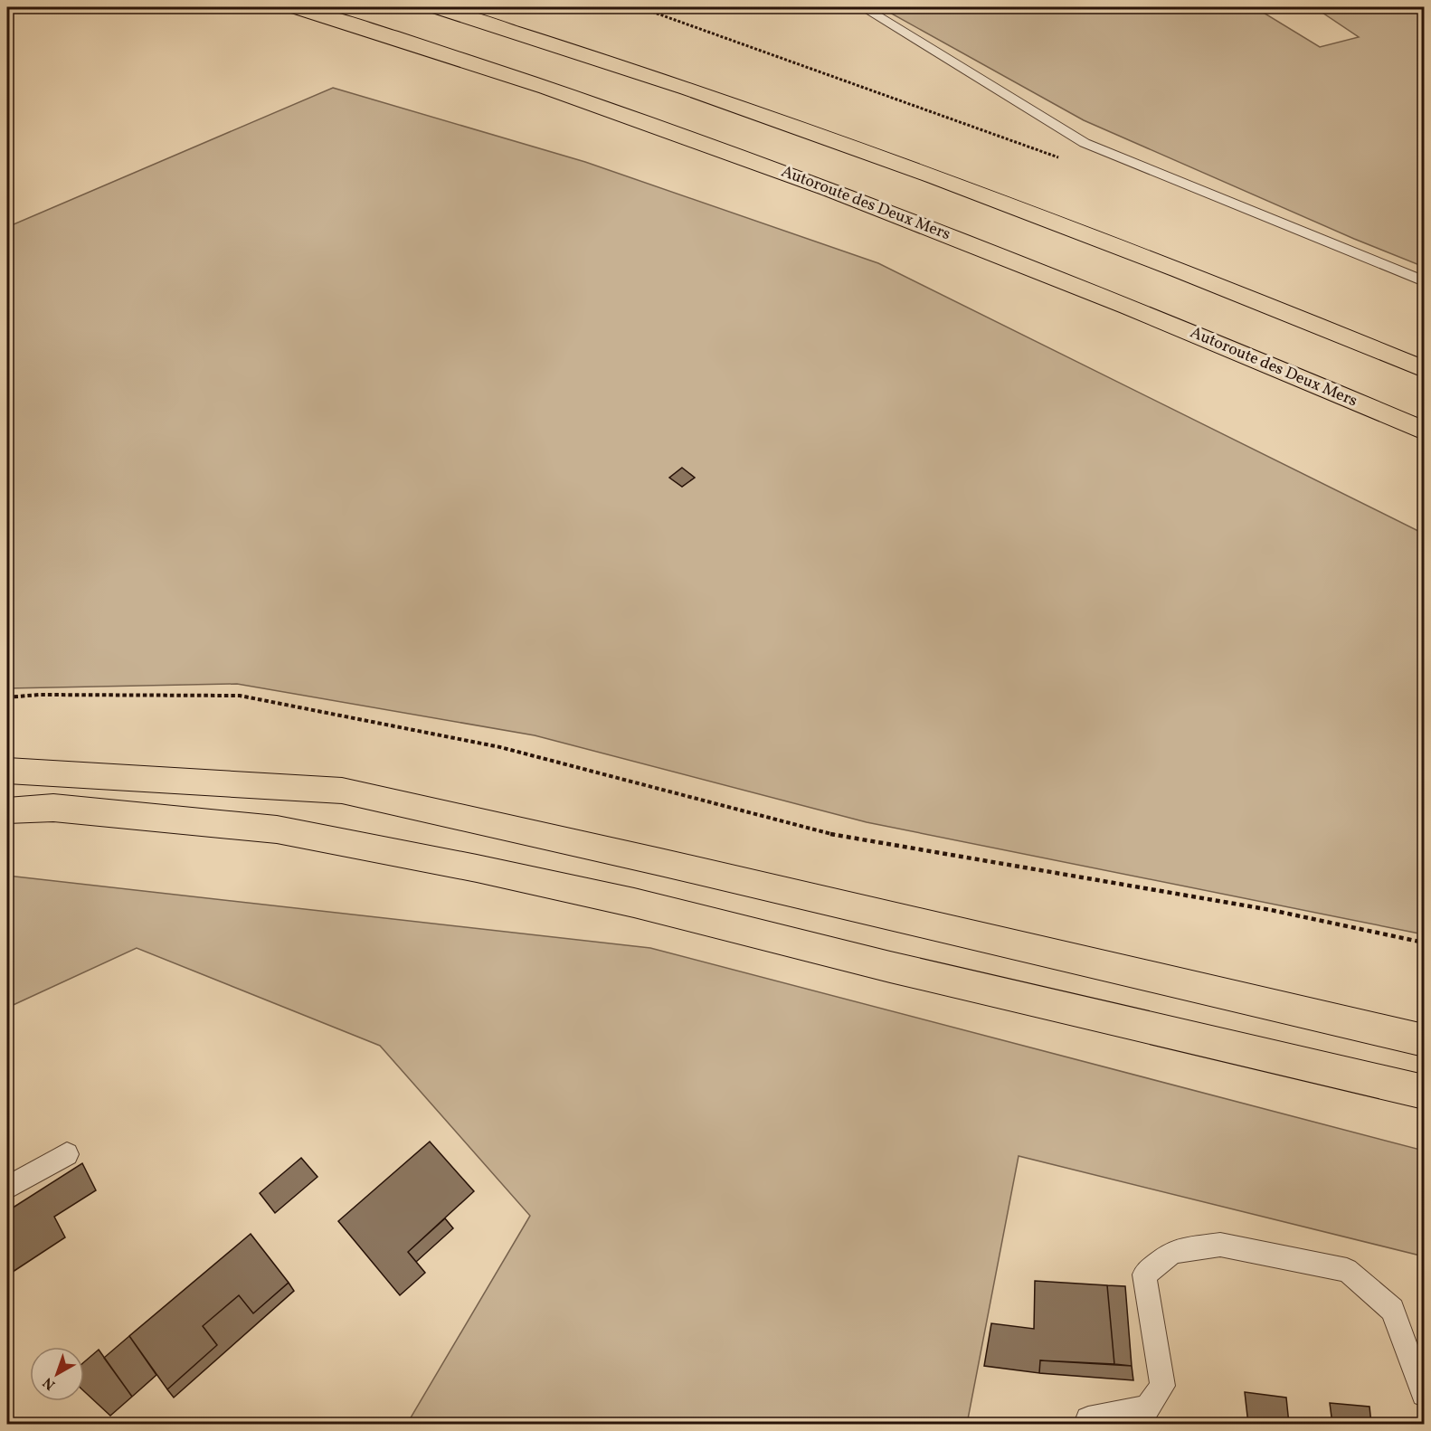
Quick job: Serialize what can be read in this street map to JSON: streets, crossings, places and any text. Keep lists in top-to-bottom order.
{
  "streets": {
    "main road": ["Autoroute des Deux Mers"]
  },
  "north": "bottom left"
}
